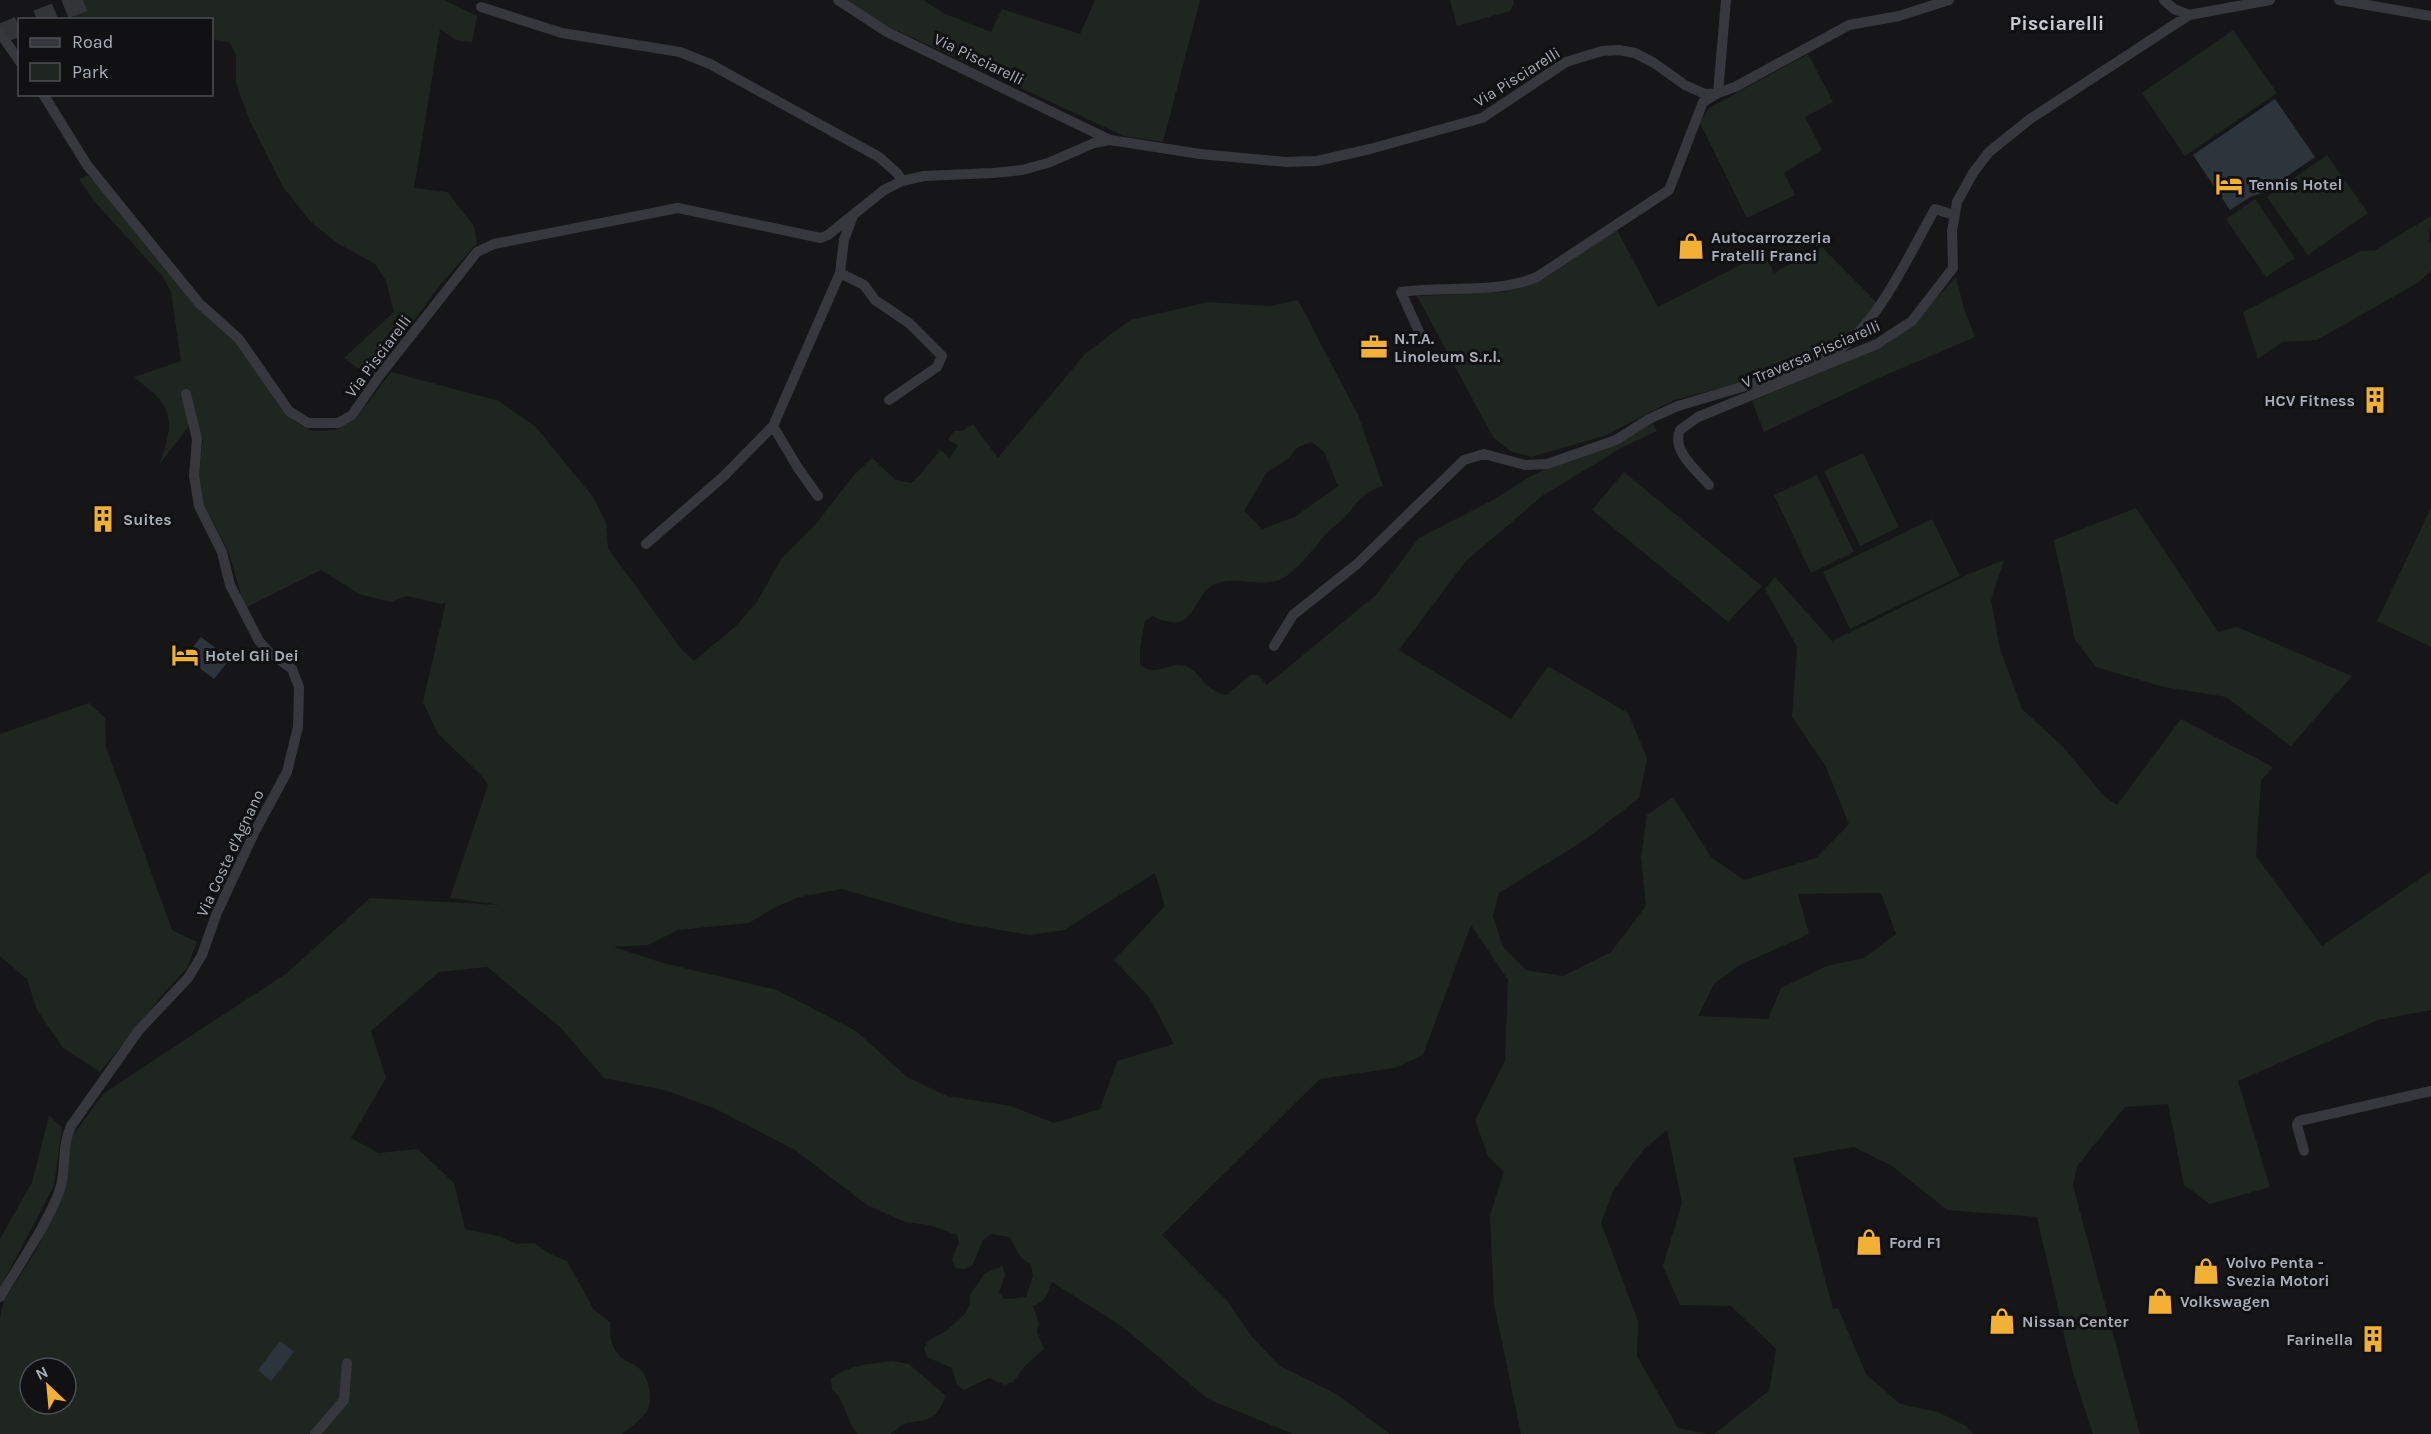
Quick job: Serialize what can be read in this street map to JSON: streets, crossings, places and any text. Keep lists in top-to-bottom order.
{
  "streets": {
    "street": ["Via Pisciarelli", "V Traversa Pisciarelli", "Via Coste d'Agnano"]
  },
  "districts": ["Pisciarelli"],
  "places": {
    "hotel": ["Tennis Hotel", "Hotel Gli Dei"],
    "shop": [
      "Autocarrozzeria Fratelli Franci",
      "Ford F1",
      "Volvo Penta - Svezia Motori",
      "Volkswagen",
      "Nissan Center"
    ],
    "office": ["N.T.A. Linoleum S.r.l."],
    "building": ["HCV Fitness", "Suites", "Farinella"]
  },
  "legend": ["Road", "Park"],
  "north": "top left"
}
